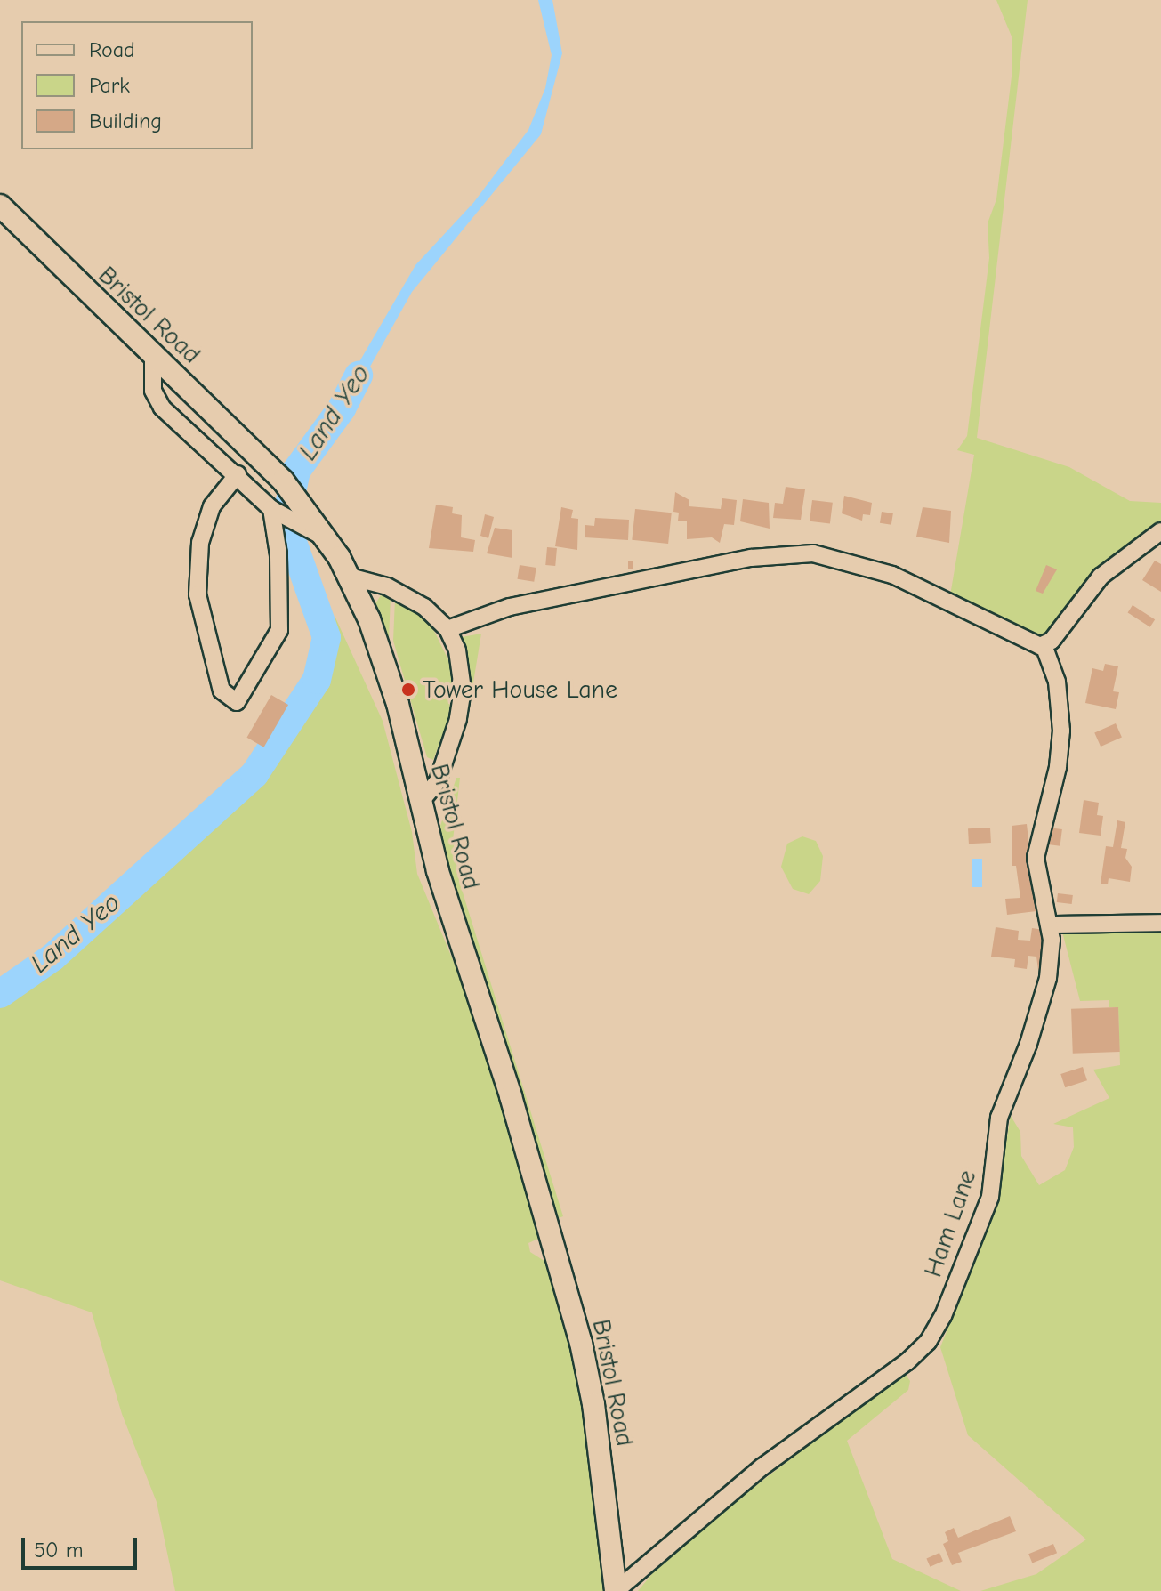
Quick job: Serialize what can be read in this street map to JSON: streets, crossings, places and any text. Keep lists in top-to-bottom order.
{
  "streets": {
    "main road": ["Bristol Road"],
    "street": ["Ham Lane"]
  },
  "crossings": [
    ["Bristol Road", "Ham Lane"]
  ],
  "water": ["Land Yeo"],
  "places": ["Tower House Lane"],
  "legend": ["Road", "Park", "Building"],
  "scale_bar": "50 m"
}
